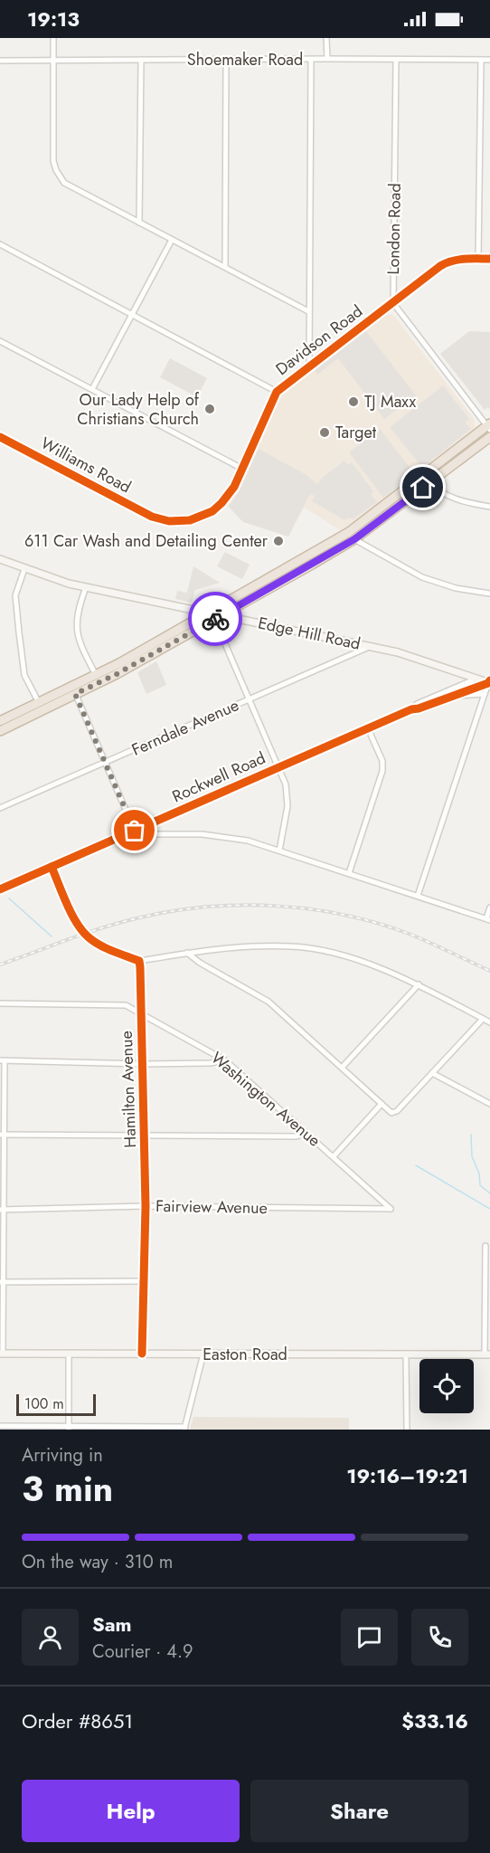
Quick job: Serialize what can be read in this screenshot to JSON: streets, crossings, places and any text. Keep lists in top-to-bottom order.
{
  "streets": {
    "street": [
      "Shoemaker Road",
      "London Road",
      "Davidson Road",
      "Williams Road",
      "Edge Hill Road",
      "Ferndale Avenue",
      "Rockwell Road",
      "Hamilton Avenue",
      "Washington Avenue",
      "Fairview Avenue",
      "Easton Road"
    ]
  },
  "crossings": [
    ["Shoemaker Road", "London Road"],
    ["London Road", "Davidson Road"],
    ["Davidson Road", "Williams Road"],
    ["Edge Hill Road", "Ferndale Avenue"],
    ["Edge Hill Road", "Rockwell Road"],
    ["Hamilton Avenue", "Washington Avenue"],
    ["Hamilton Avenue", "Fairview Avenue"],
    ["Hamilton Avenue", "Easton Road"],
    ["Washington Avenue", "Fairview Avenue"]
  ],
  "places": [
    "TJ Maxx",
    "Our Lady Help of Christians Church",
    "Target",
    "611 Car Wash and Detailing Center"
  ],
  "scale_bar": "100 m",
  "page": {
    "status": "19:13",
    "scale": "100 m",
    "heading": ["3 min", "Arriving in", "19:16–19:21"],
    "panel": [
      "Sam",
      "Courier · 4.9",
      "Order #8651",
      "$33.16"
    ],
    "bar": "On the way · 310 m",
    "buttons": ["Help", "Share"]
  }
}
